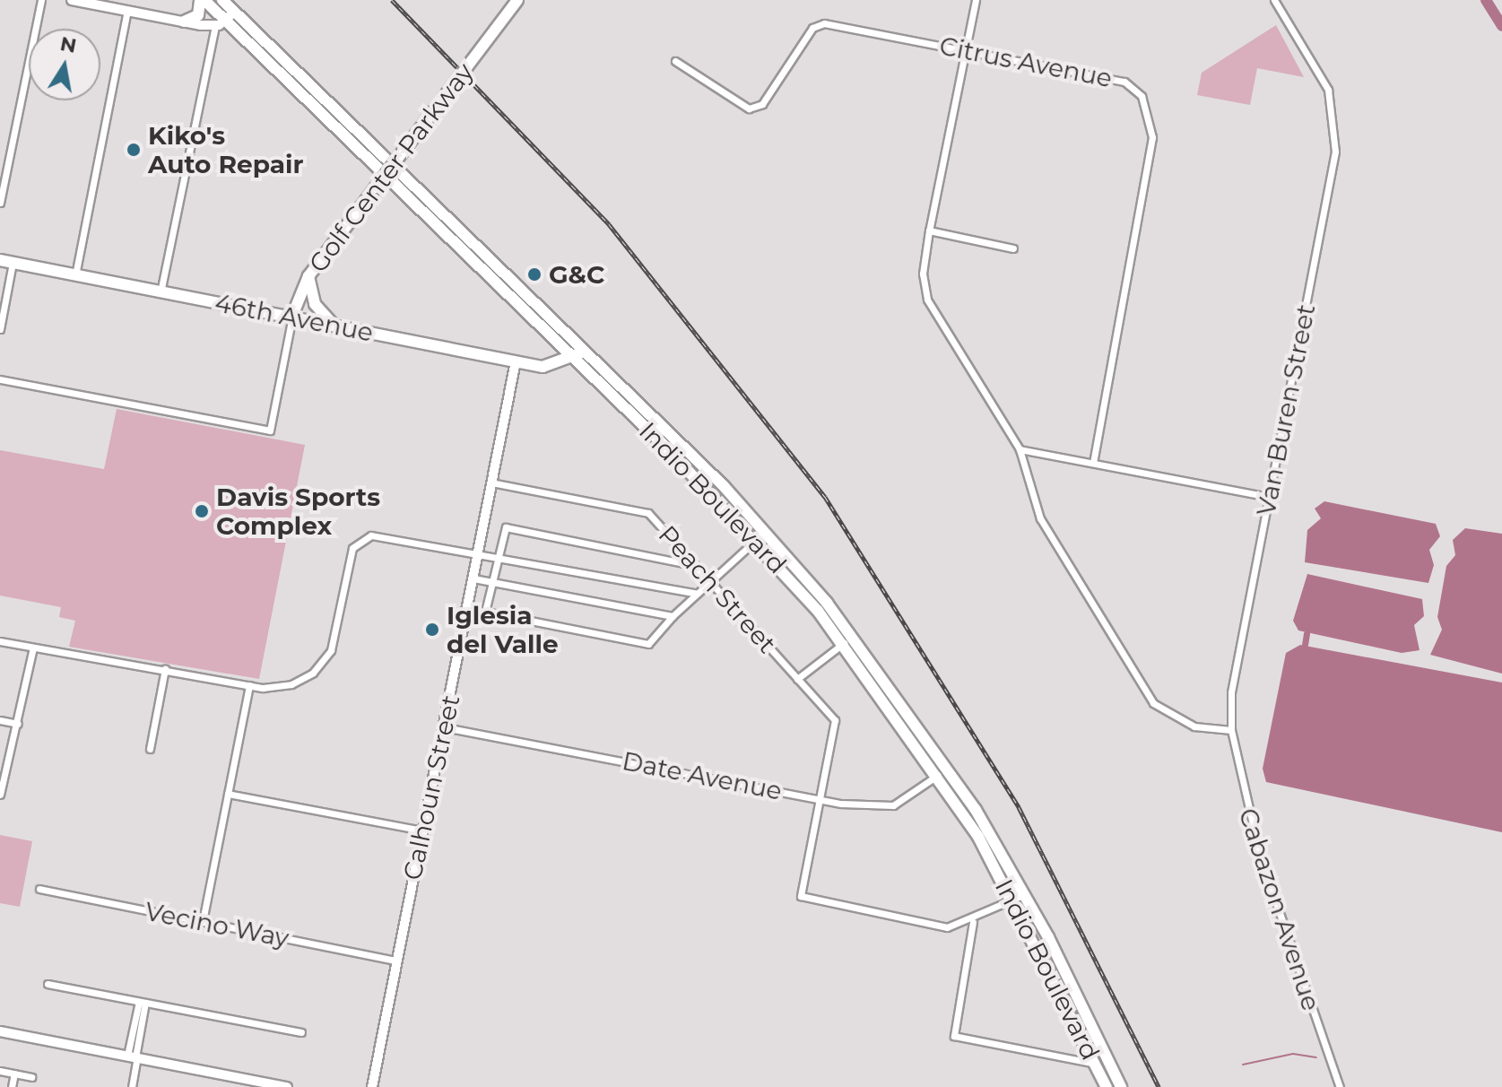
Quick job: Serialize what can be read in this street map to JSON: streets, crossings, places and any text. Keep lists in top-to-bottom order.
{
  "streets": {
    "main road": ["Golf Center Parkway", "46th Avenue", "Indio Boulevard"],
    "street": [
      "Citrus Avenue",
      "Van Buren Street",
      "Peach Street",
      "Date Avenue",
      "Calhoun Street",
      "Cabazon Avenue",
      "Vecino Way"
    ]
  },
  "crossings": [
    ["Golf Center Parkway", "46th Avenue"],
    ["46th Avenue", "Indio Boulevard"],
    ["46th Avenue", "Calhoun Street"],
    ["Van Buren Street", "Cabazon Avenue"],
    ["Indio Boulevard", "Date Avenue"],
    ["Peach Street", "Date Avenue"],
    ["Peach Street", "Calhoun Street"],
    ["Date Avenue", "Calhoun Street"],
    ["Calhoun Street", "Vecino Way"]
  ],
  "places": [
    "Kiko's Auto Repair",
    "G&C",
    "Davis Sports Complex",
    "Iglesia del Valle"
  ],
  "north": "top"
}
